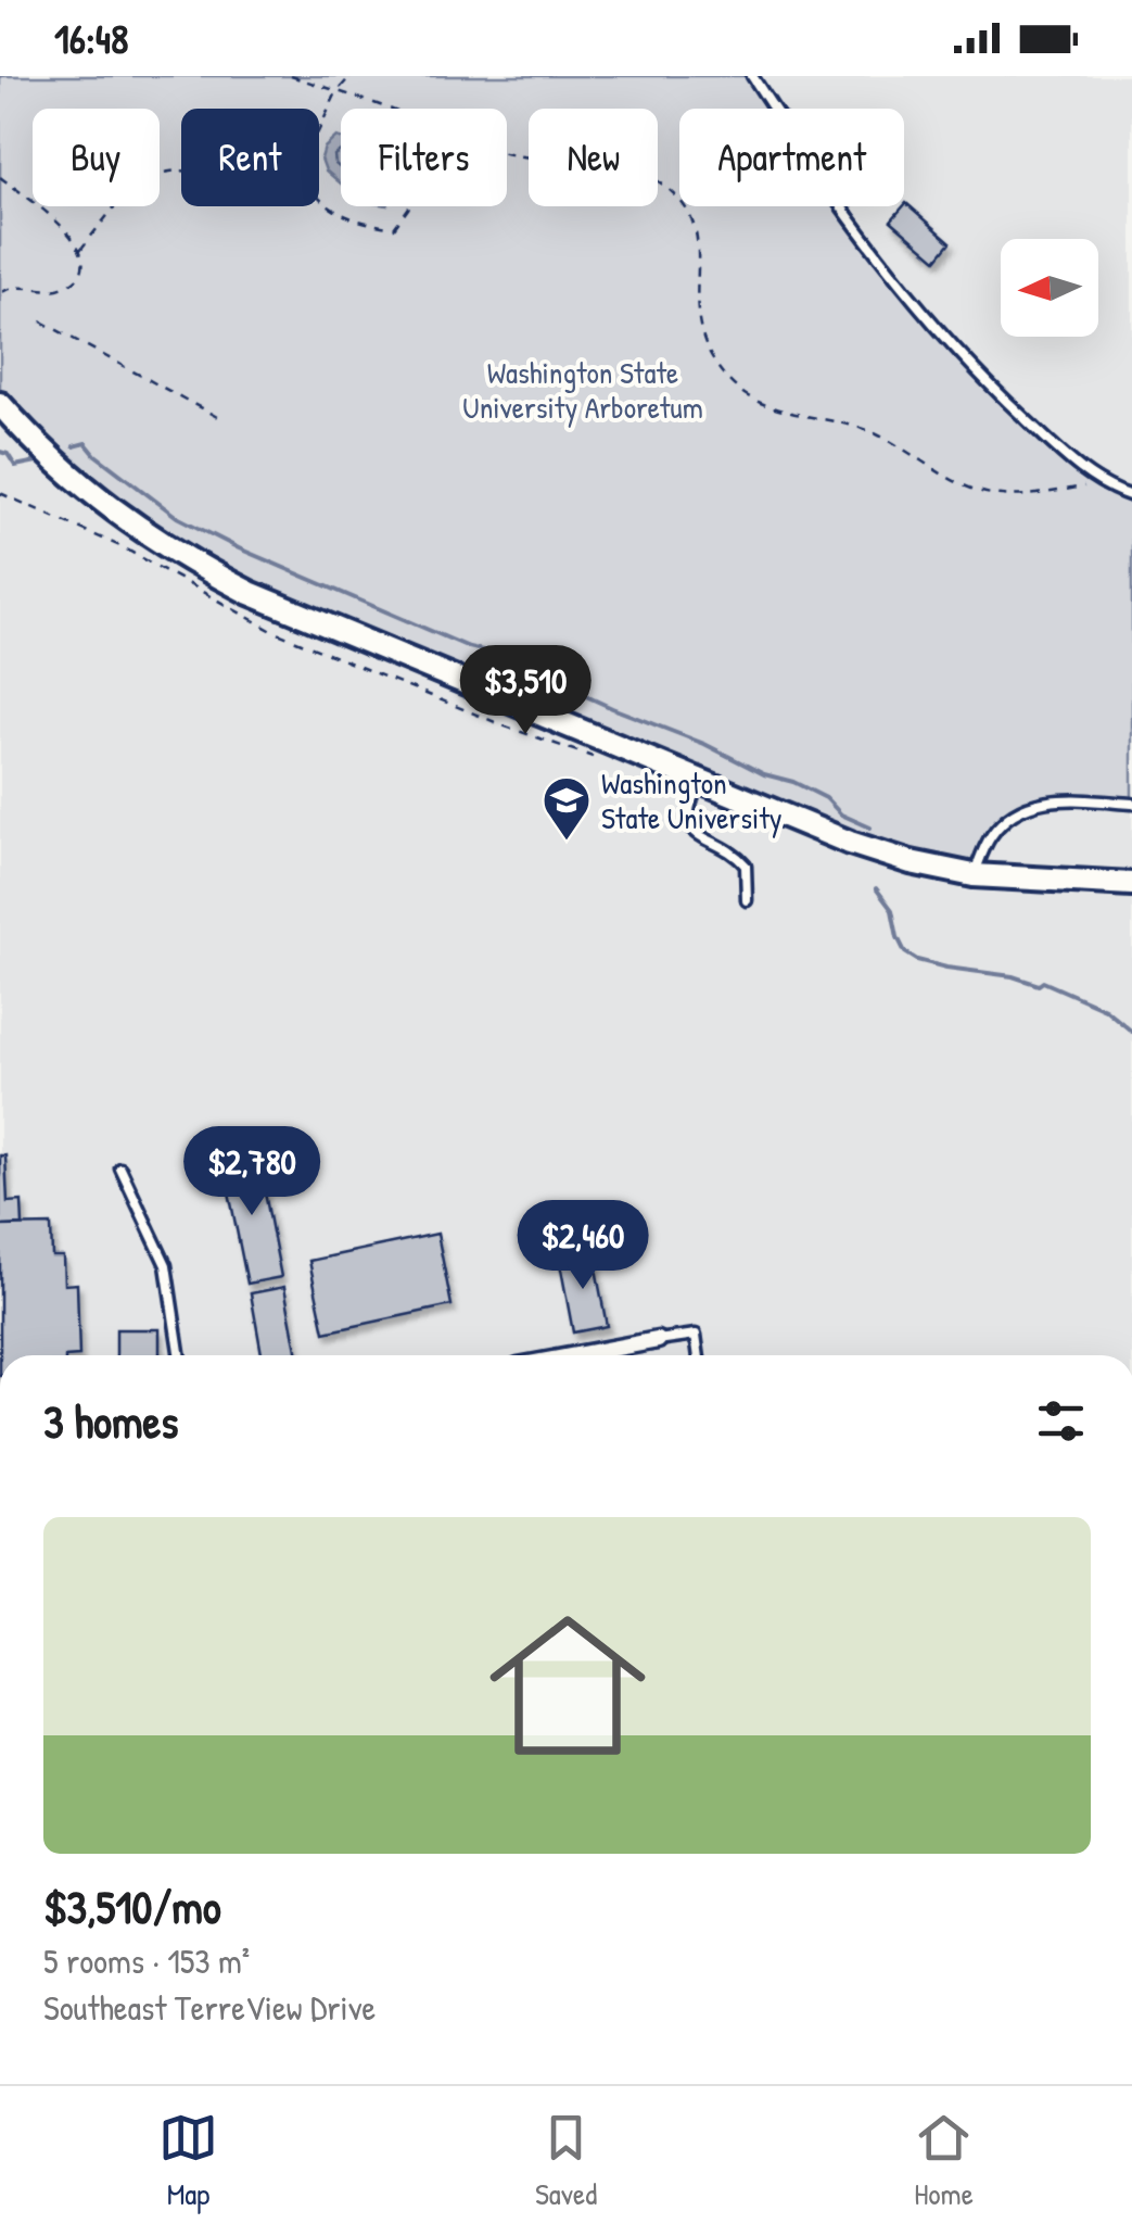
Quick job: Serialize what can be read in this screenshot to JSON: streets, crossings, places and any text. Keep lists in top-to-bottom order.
{
  "parks": ["Washington State University Arboretum"],
  "places": {
    "school or university": ["Washington State University"]
  },
  "north": "left",
  "page": {
    "status": "16:48",
    "chip": [
      "Buy",
      "Rent",
      "Filters",
      "New",
      "Apartment"
    ],
    "price": ["$3,510", "$2,780", "$2,460"],
    "heading": "3 homes",
    "list": [
      {
        "name": "$3,510/mo",
        "note": "5 rooms · 153 m² · Southeast TerreView Drive"
      }
    ],
    "tabs": ["Map", "Saved", "Home"]
  }
}
